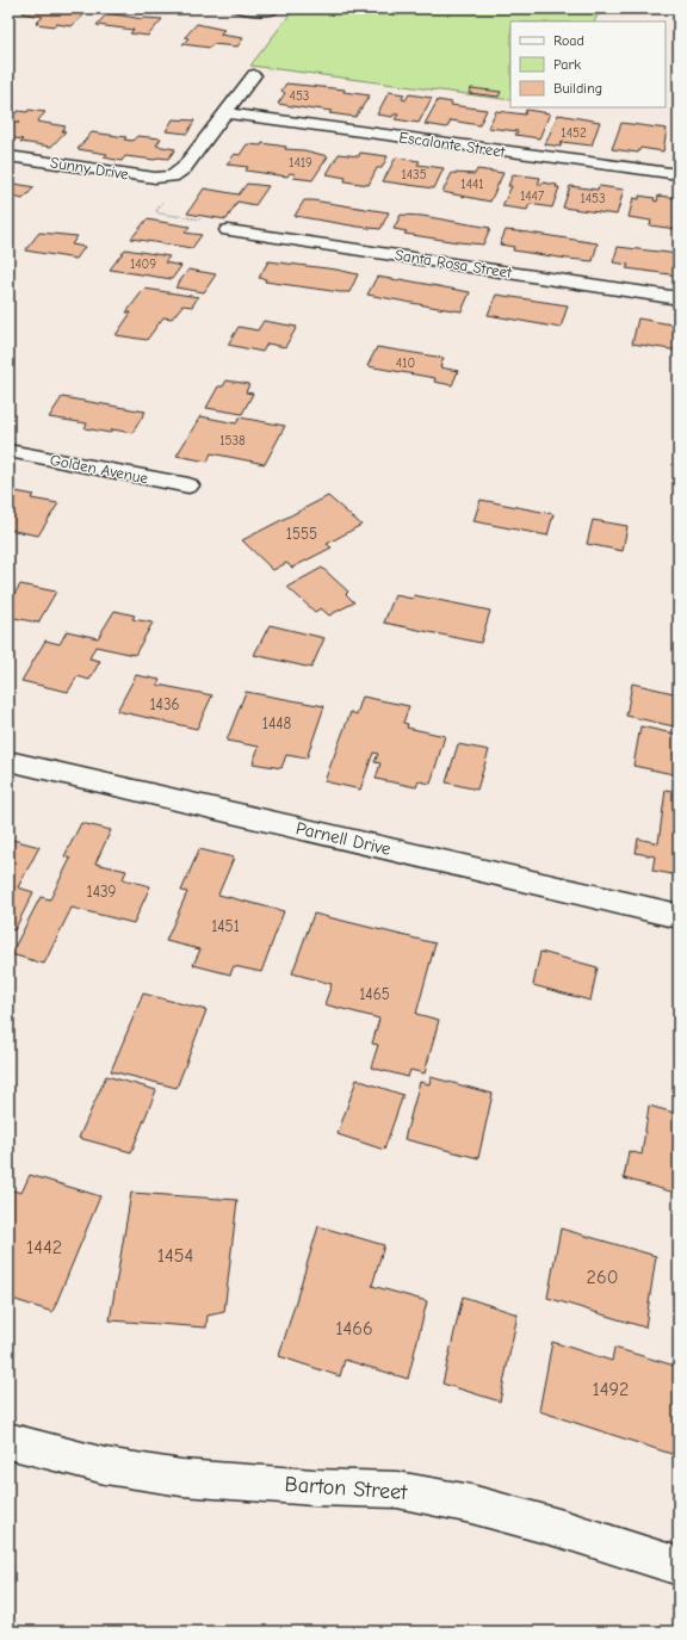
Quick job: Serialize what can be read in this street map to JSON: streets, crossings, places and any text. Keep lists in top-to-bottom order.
{
  "streets": {
    "street": [
      "Escalante Street",
      "Sunny Drive",
      "Santa Rosa Street",
      "Golden Avenue",
      "Parnell Drive",
      "Barton Street"
    ]
  },
  "house_numbers": [
    "453",
    "1452",
    "1419",
    "1435",
    "1441",
    "1447",
    "1453",
    "1409",
    "410",
    "1538",
    "1555",
    "1436",
    "1448",
    "1439",
    "1451",
    "1465",
    "1442",
    "1454",
    "260",
    "1466",
    "1492"
  ],
  "legend": ["Road", "Park", "Building"]
}
